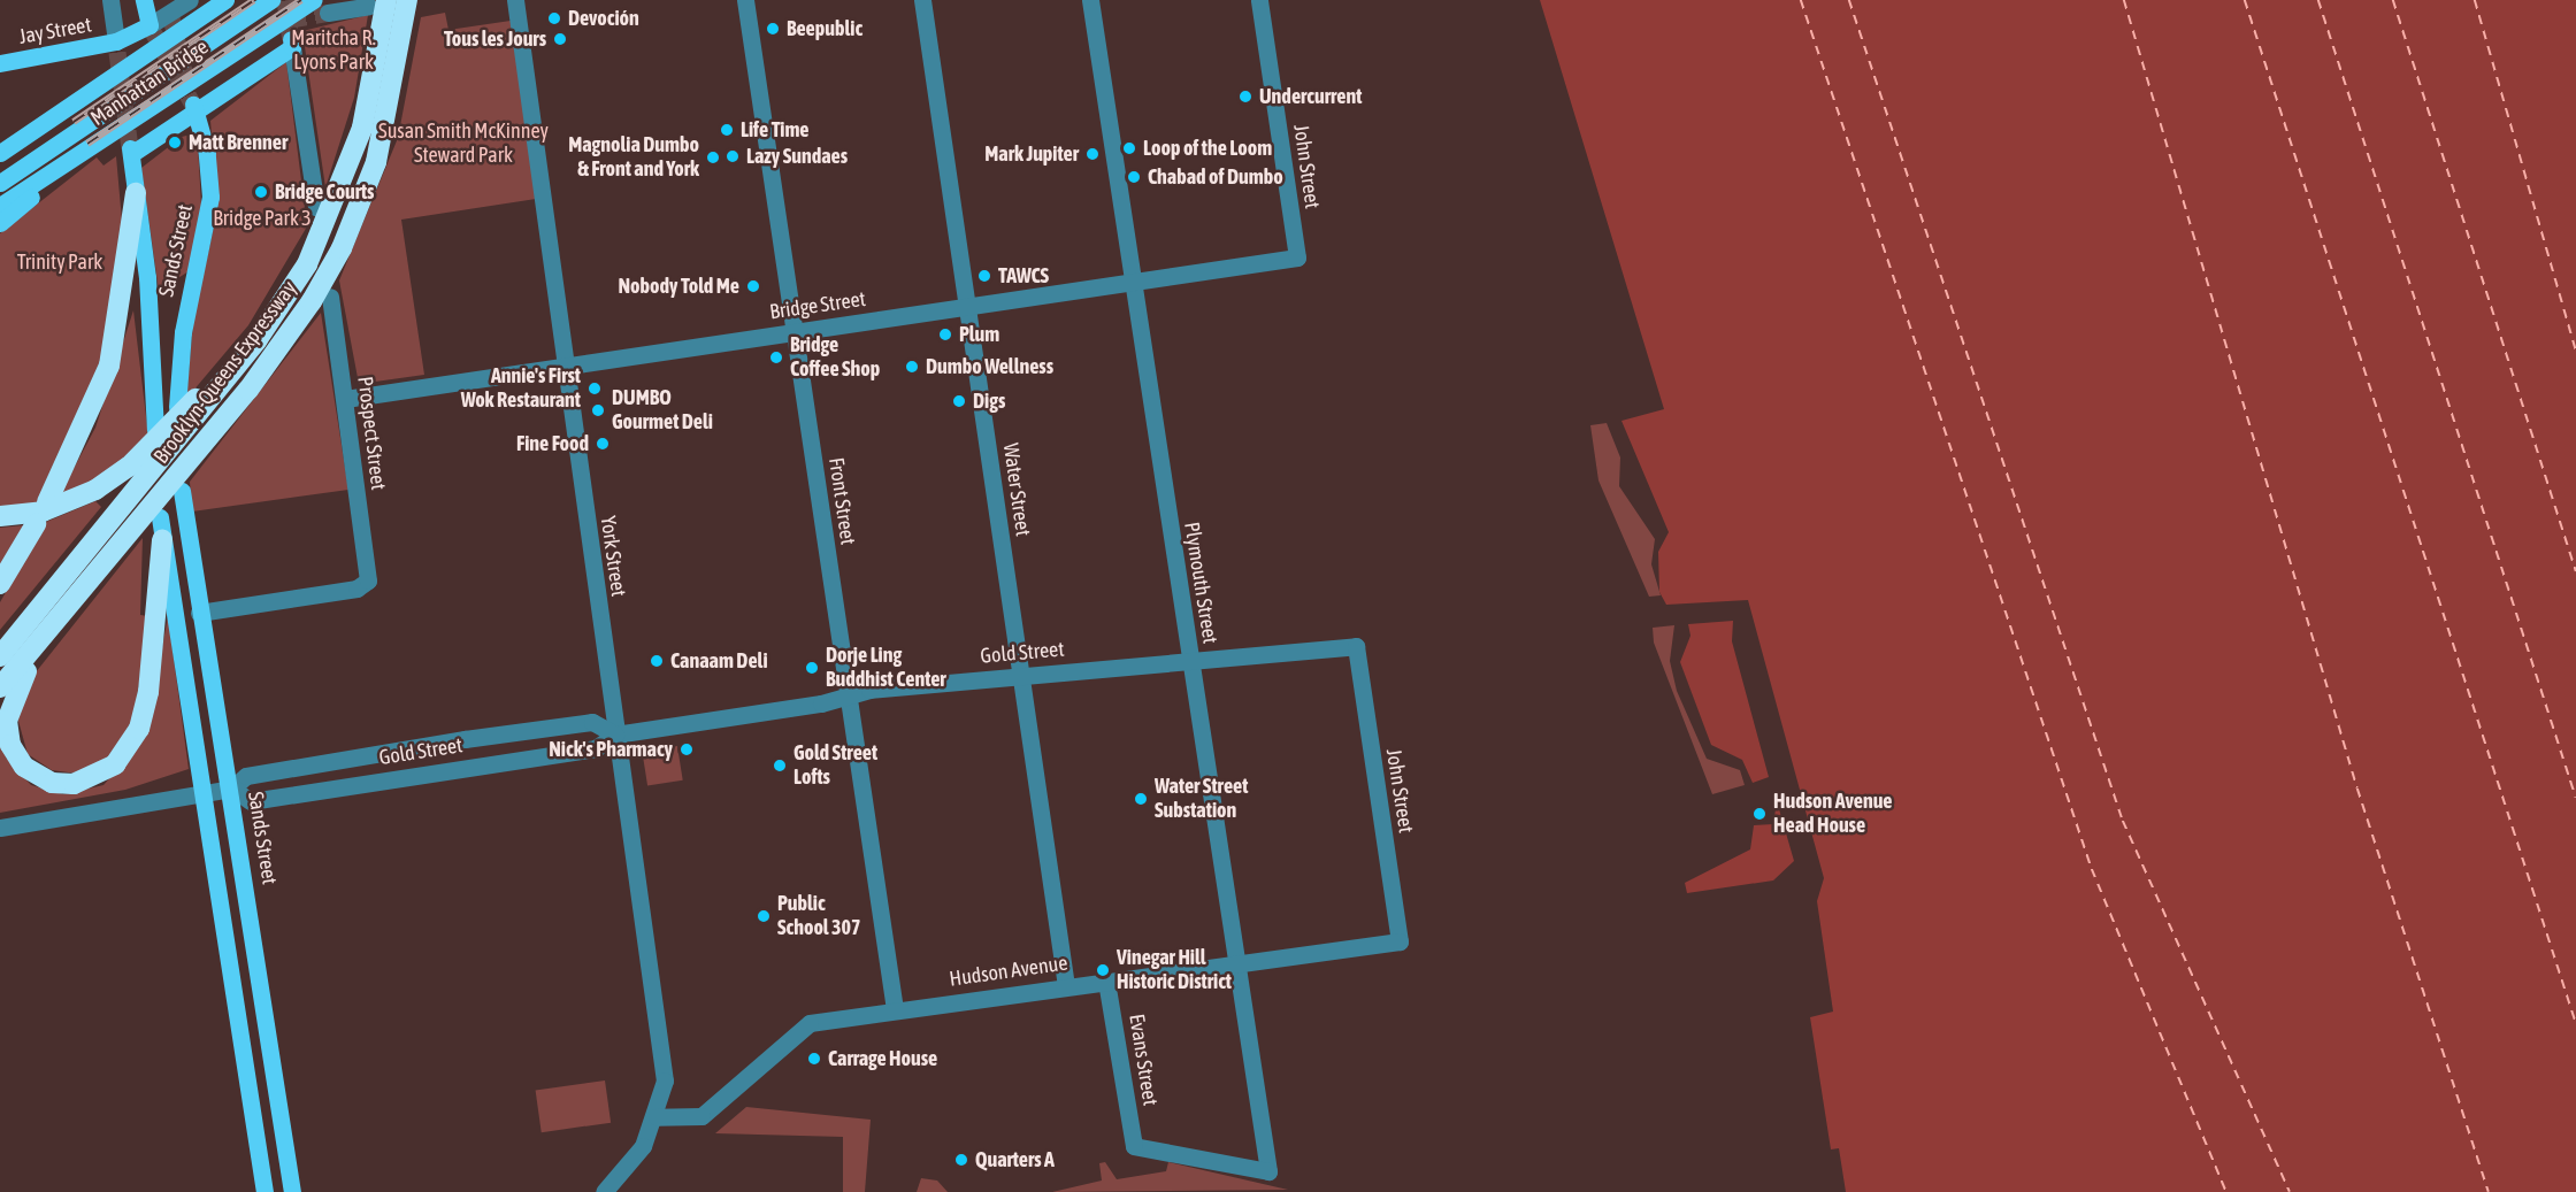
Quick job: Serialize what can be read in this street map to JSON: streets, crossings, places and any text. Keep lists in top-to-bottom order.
{
  "streets": {
    "highway": ["Brooklyn-Queens Expressway"],
    "main road": ["Jay Street", "Manhattan Bridge", "Sands Street"],
    "street": [
      "John Street",
      "Bridge Street",
      "Prospect Street",
      "Water Street",
      "Front Street",
      "York Street",
      "Plymouth Street",
      "Gold Street",
      "Hudson Avenue",
      "Evans Street"
    ]
  },
  "crossings": [
    ["John Street", "Bridge Street"],
    ["John Street", "Gold Street"],
    ["John Street", "Hudson Avenue"],
    ["Sands Street", "Brooklyn-Queens Expressway"],
    ["Sands Street", "Prospect Street"],
    ["Sands Street", "Gold Street"],
    ["Bridge Street", "Prospect Street"],
    ["Bridge Street", "Water Street"],
    ["Bridge Street", "Front Street"],
    ["Bridge Street", "York Street"],
    ["Bridge Street", "Plymouth Street"],
    ["Brooklyn-Queens Expressway", "Prospect Street"],
    ["Water Street", "Gold Street"],
    ["Water Street", "Hudson Avenue"],
    ["Front Street", "Gold Street"],
    ["Front Street", "Hudson Avenue"],
    ["York Street", "Gold Street"],
    ["York Street", "Hudson Avenue"],
    ["Plymouth Street", "Gold Street"],
    ["Plymouth Street", "Hudson Avenue"],
    ["Plymouth Street", "Evans Street"],
    ["Hudson Avenue", "Evans Street"]
  ],
  "parks": [
    "Maritcha R. Lyons Park",
    "Susan Smith McKinney Steward Park",
    "Bridge Park 3",
    "Trinity Park"
  ],
  "places": [
    "Devoción",
    "Beepublic",
    "Tous les Jours",
    "Undercurrent",
    "Life Time",
    "Matt Brenner",
    "Loop of the Loom",
    "Mark Jupiter",
    "Lazy Sundaes",
    "Magnolia Dumbo & Front and York",
    "Chabad of Dumbo",
    "Bridge Courts",
    "TAWCS",
    "Nobody Told Me",
    "Plum",
    "Bridge Coffee Shop",
    "Dumbo Wellness",
    "Annie's First Wok Restaurant",
    "Digs",
    "DUMBO Gourmet Deli",
    "Fine Food",
    "Canaam Deli",
    "Dorje Ling Buddhist Center",
    "Nick's Pharmacy",
    "Gold Street Lofts",
    "Water Street Substation",
    "Hudson Avenue Head House",
    "Public School 307",
    "Vinegar Hill Historic District",
    "Carrage House",
    "Quarters A"
  ]
}
